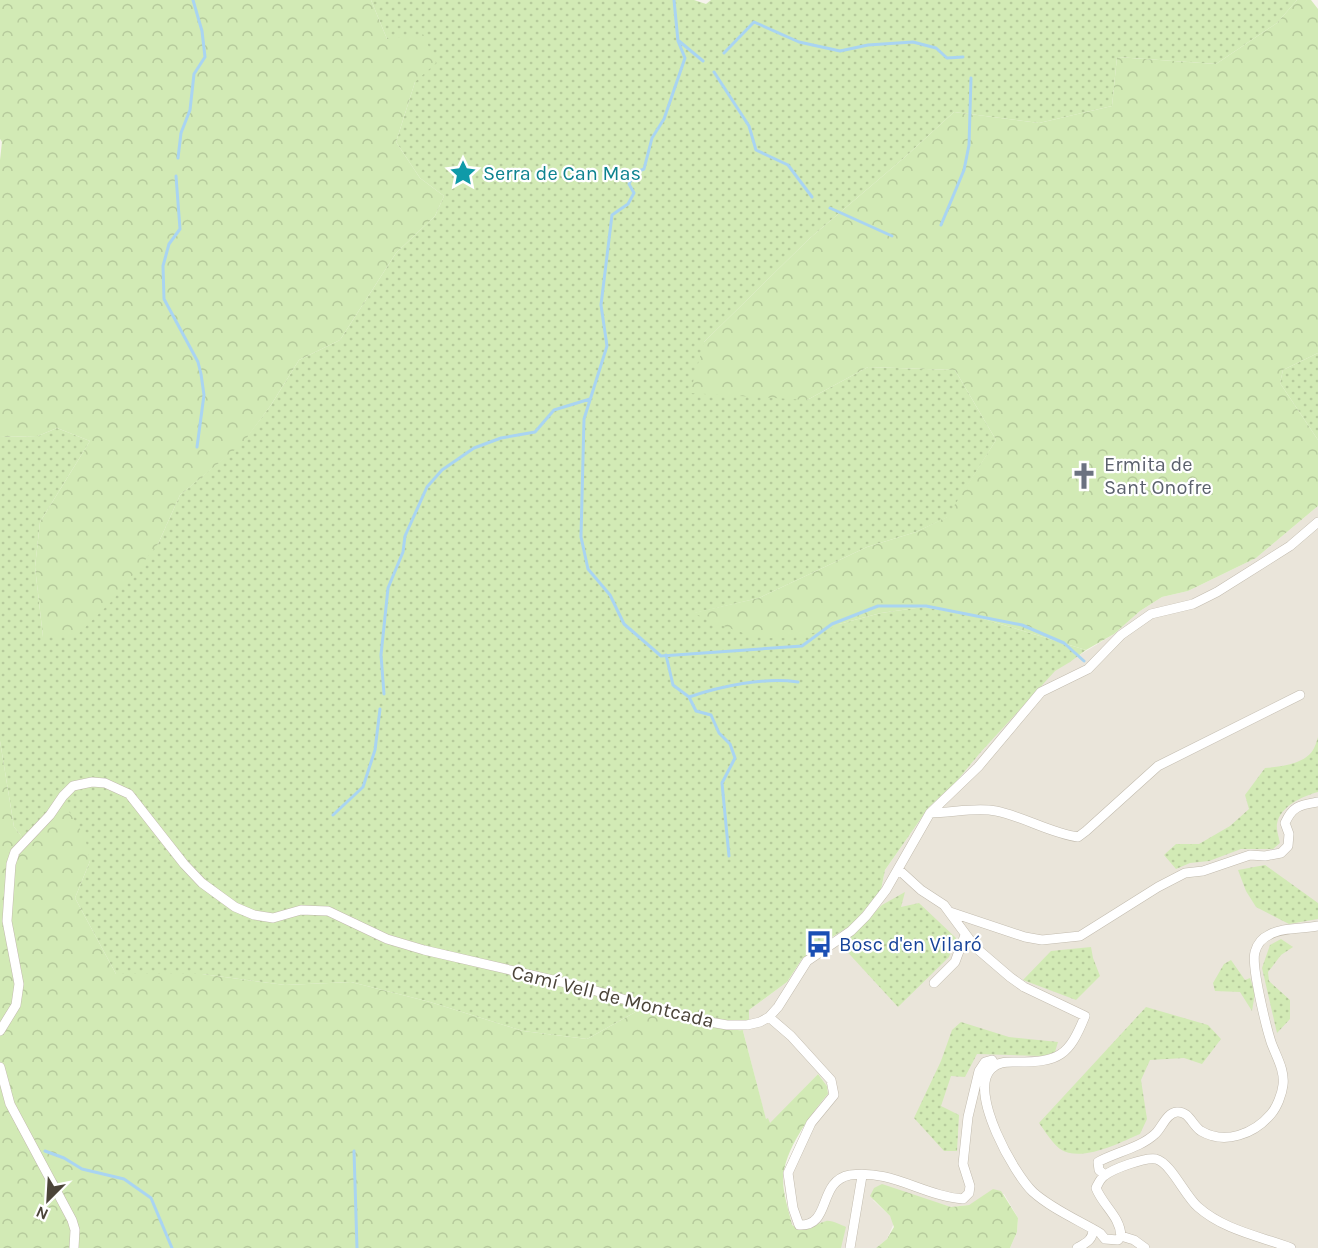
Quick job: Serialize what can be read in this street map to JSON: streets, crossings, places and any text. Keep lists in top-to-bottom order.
{
  "streets": {
    "street": ["Camí Vell de Montcada"]
  },
  "places": {
    "place": ["Serra de Can Mas"],
    "church": ["Ermita de Sant Onofre"],
    "bus stop": ["Bosc d'en Vilaró"]
  },
  "north": "bottom left"
}
